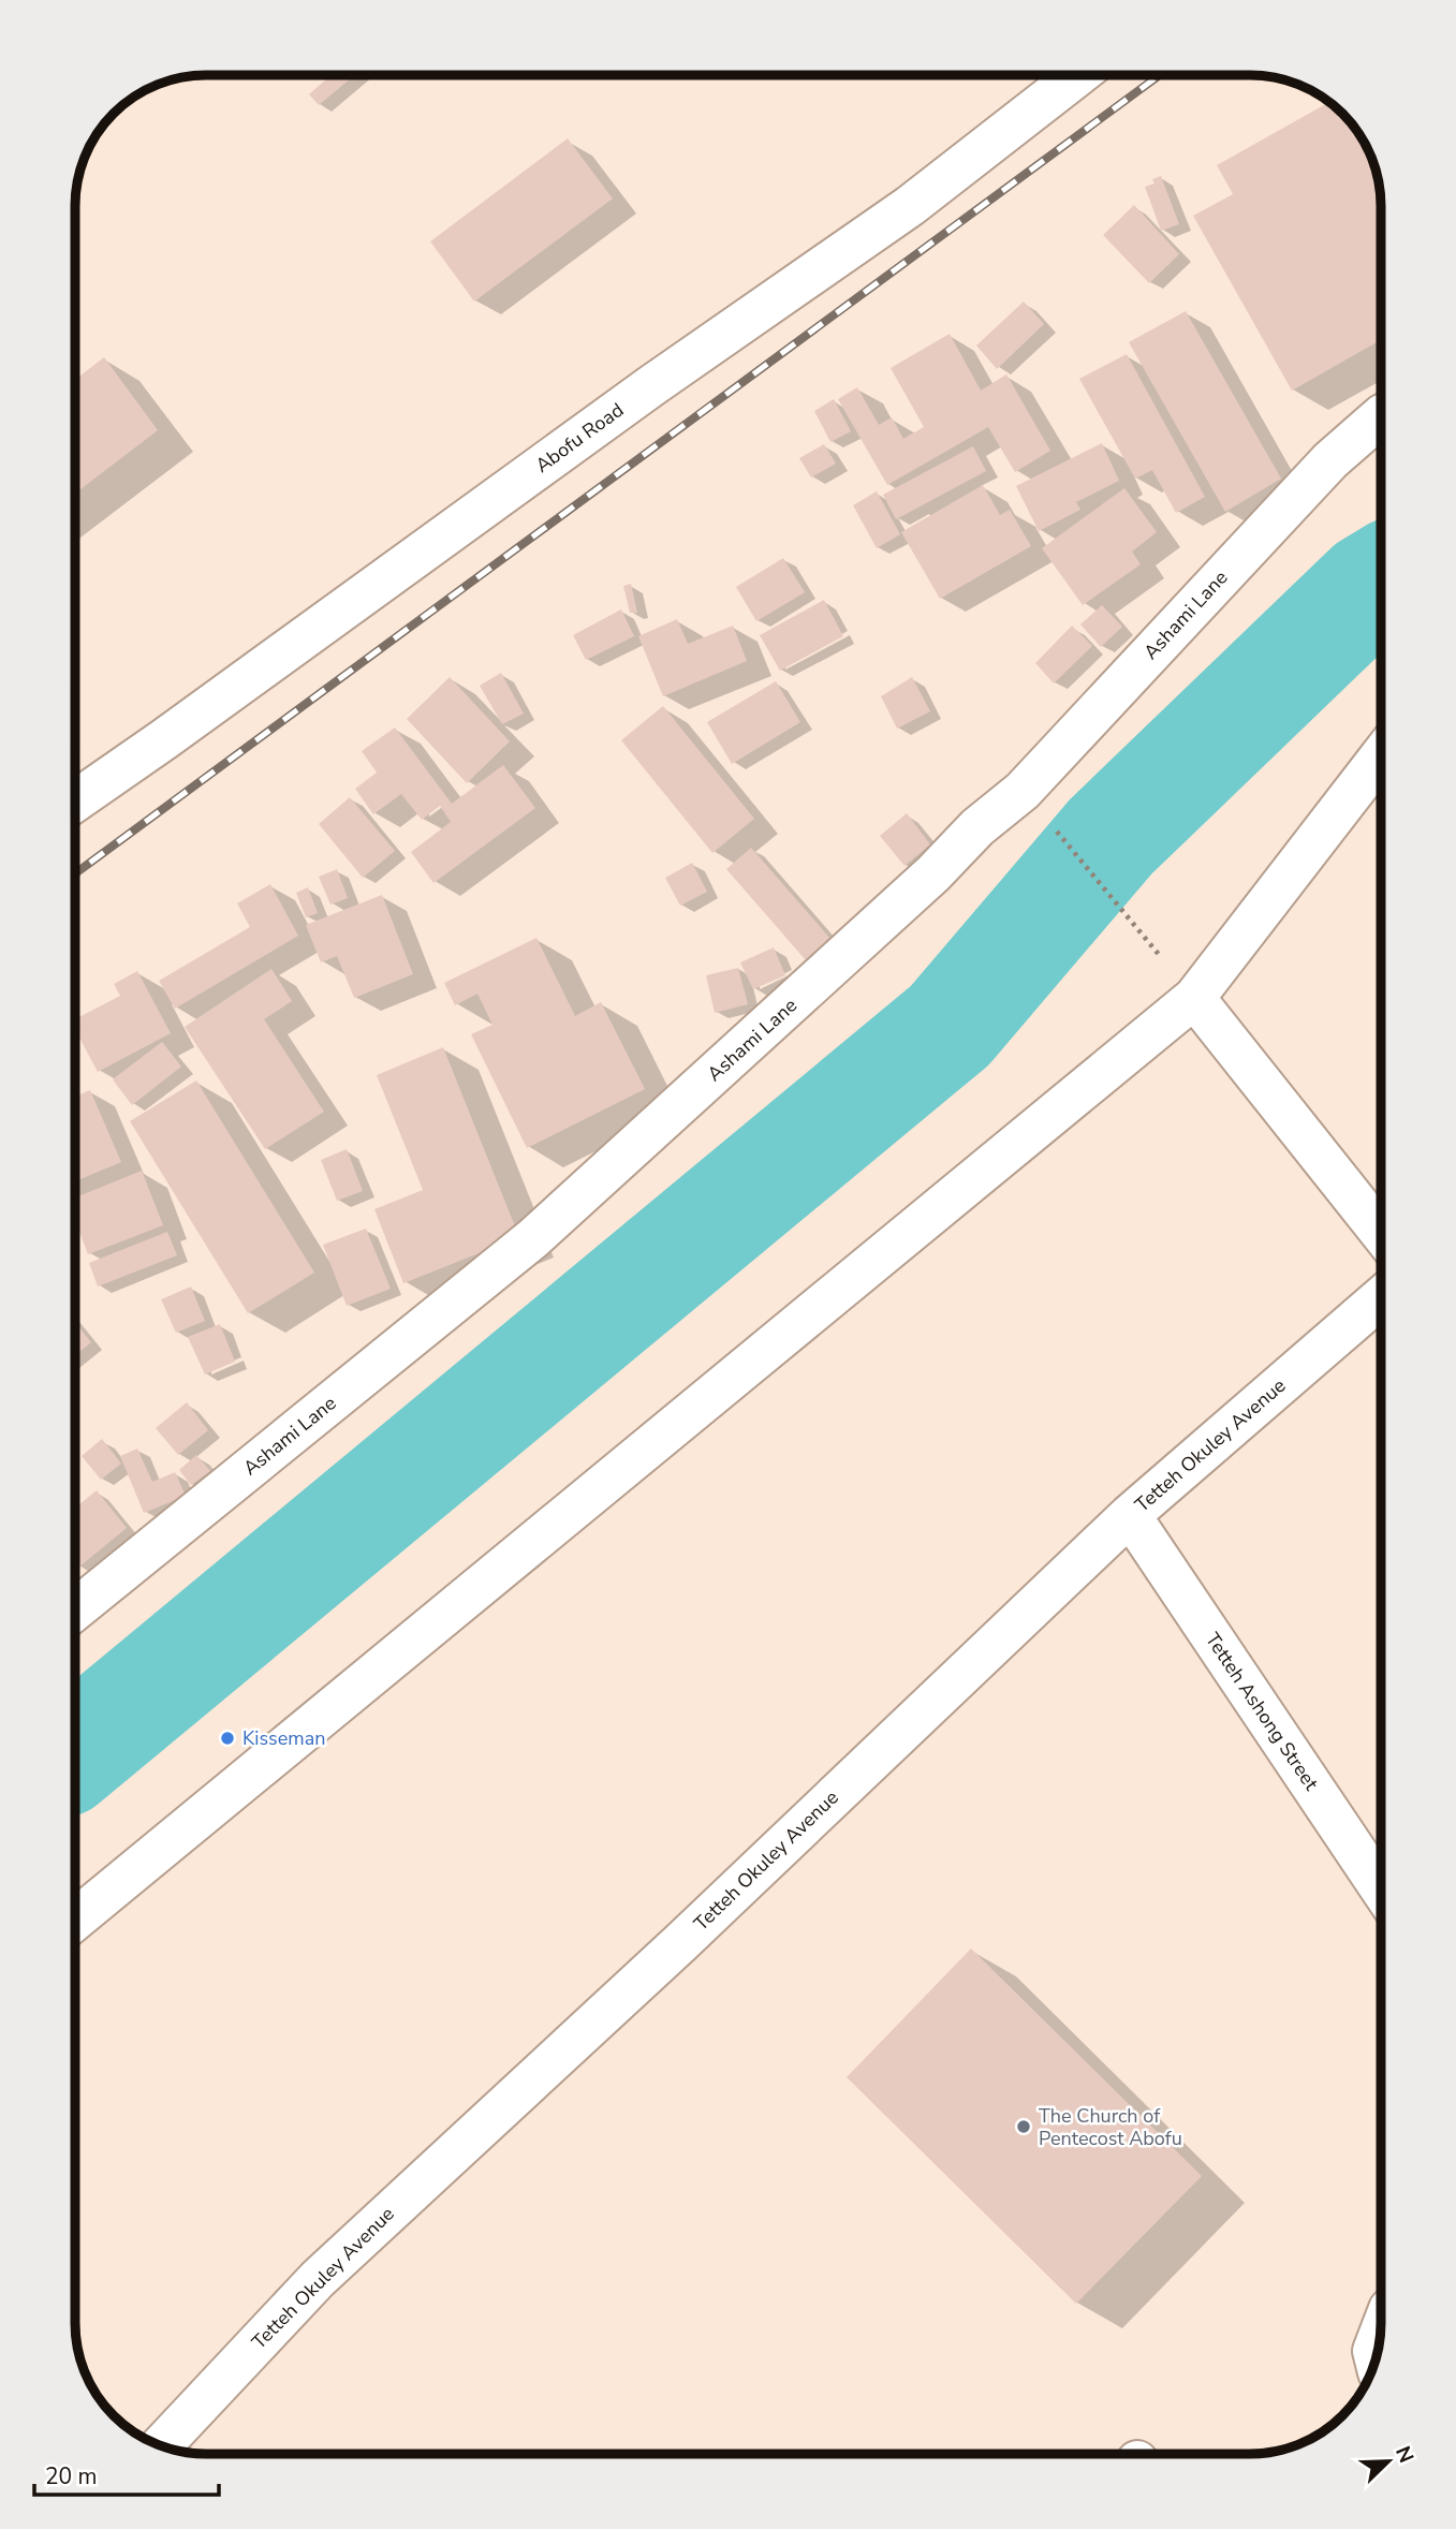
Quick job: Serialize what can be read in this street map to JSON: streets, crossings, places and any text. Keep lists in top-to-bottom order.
{
  "streets": {
    "street": [
      "Abofu Road",
      "Ashami Lane",
      "Tetteh Okuley Avenue",
      "Tetteh Ashong Street"
    ]
  },
  "crossings": [
    ["Tetteh Okuley Avenue", "Tetteh Ashong Street"]
  ],
  "places": ["Kisseman", "The Church of Pentecost Abofu"],
  "scale_bar": "20 m",
  "north": "top right"
}
